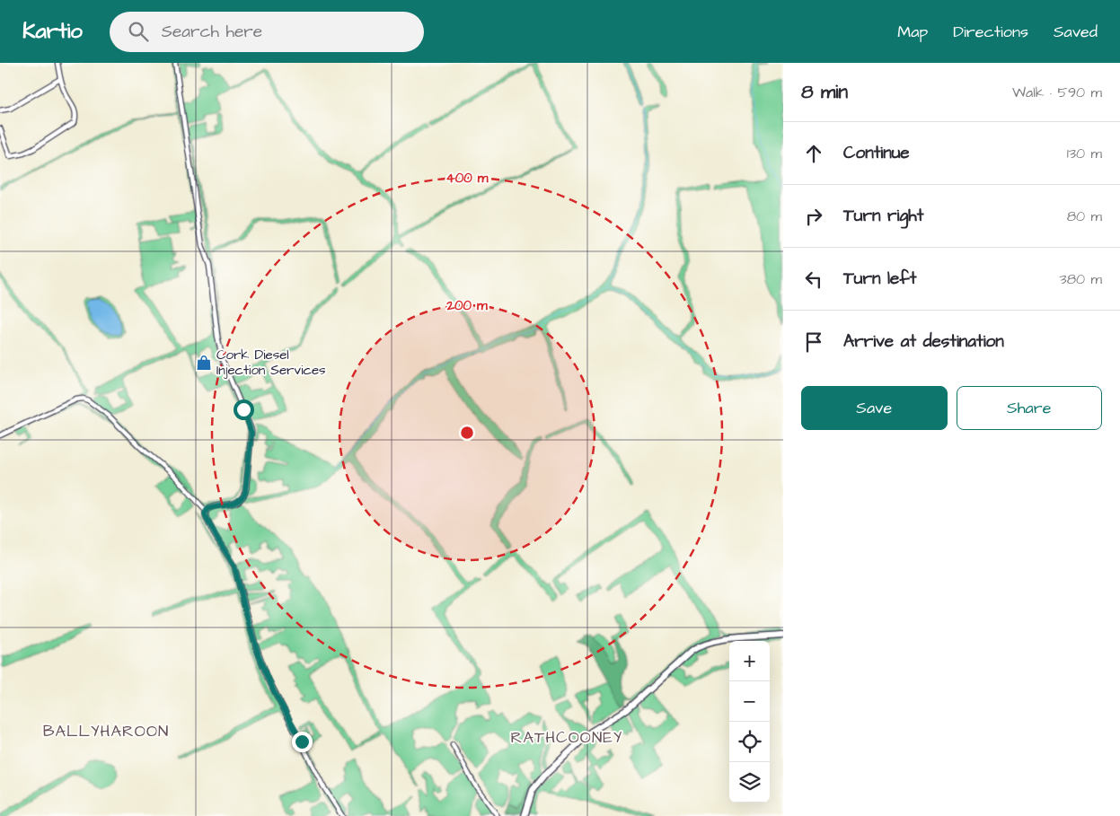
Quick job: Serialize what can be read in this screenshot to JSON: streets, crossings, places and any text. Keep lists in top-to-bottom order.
{
  "districts": ["BALLYHAROON", "RATHCOONEY"],
  "places": {
    "shop": ["Cork Diesel Injection Services"]
  },
  "page": {
    "header": "Kartio",
    "search": "Search here",
    "nav": ["Map", "Directions", "Saved"],
    "heading": ["8 min", "Walk · 590 m"],
    "list": [
      ["Continue", "130 m"],
      ["Turn right", "80 m"],
      ["Turn left", "380 m"],
      "Arrive at destination"
    ],
    "buttons": ["Save", "Share"],
    "map_buttons": ["+", "−"]
  },
  "rings": ["400 m", "200 m"]
}
